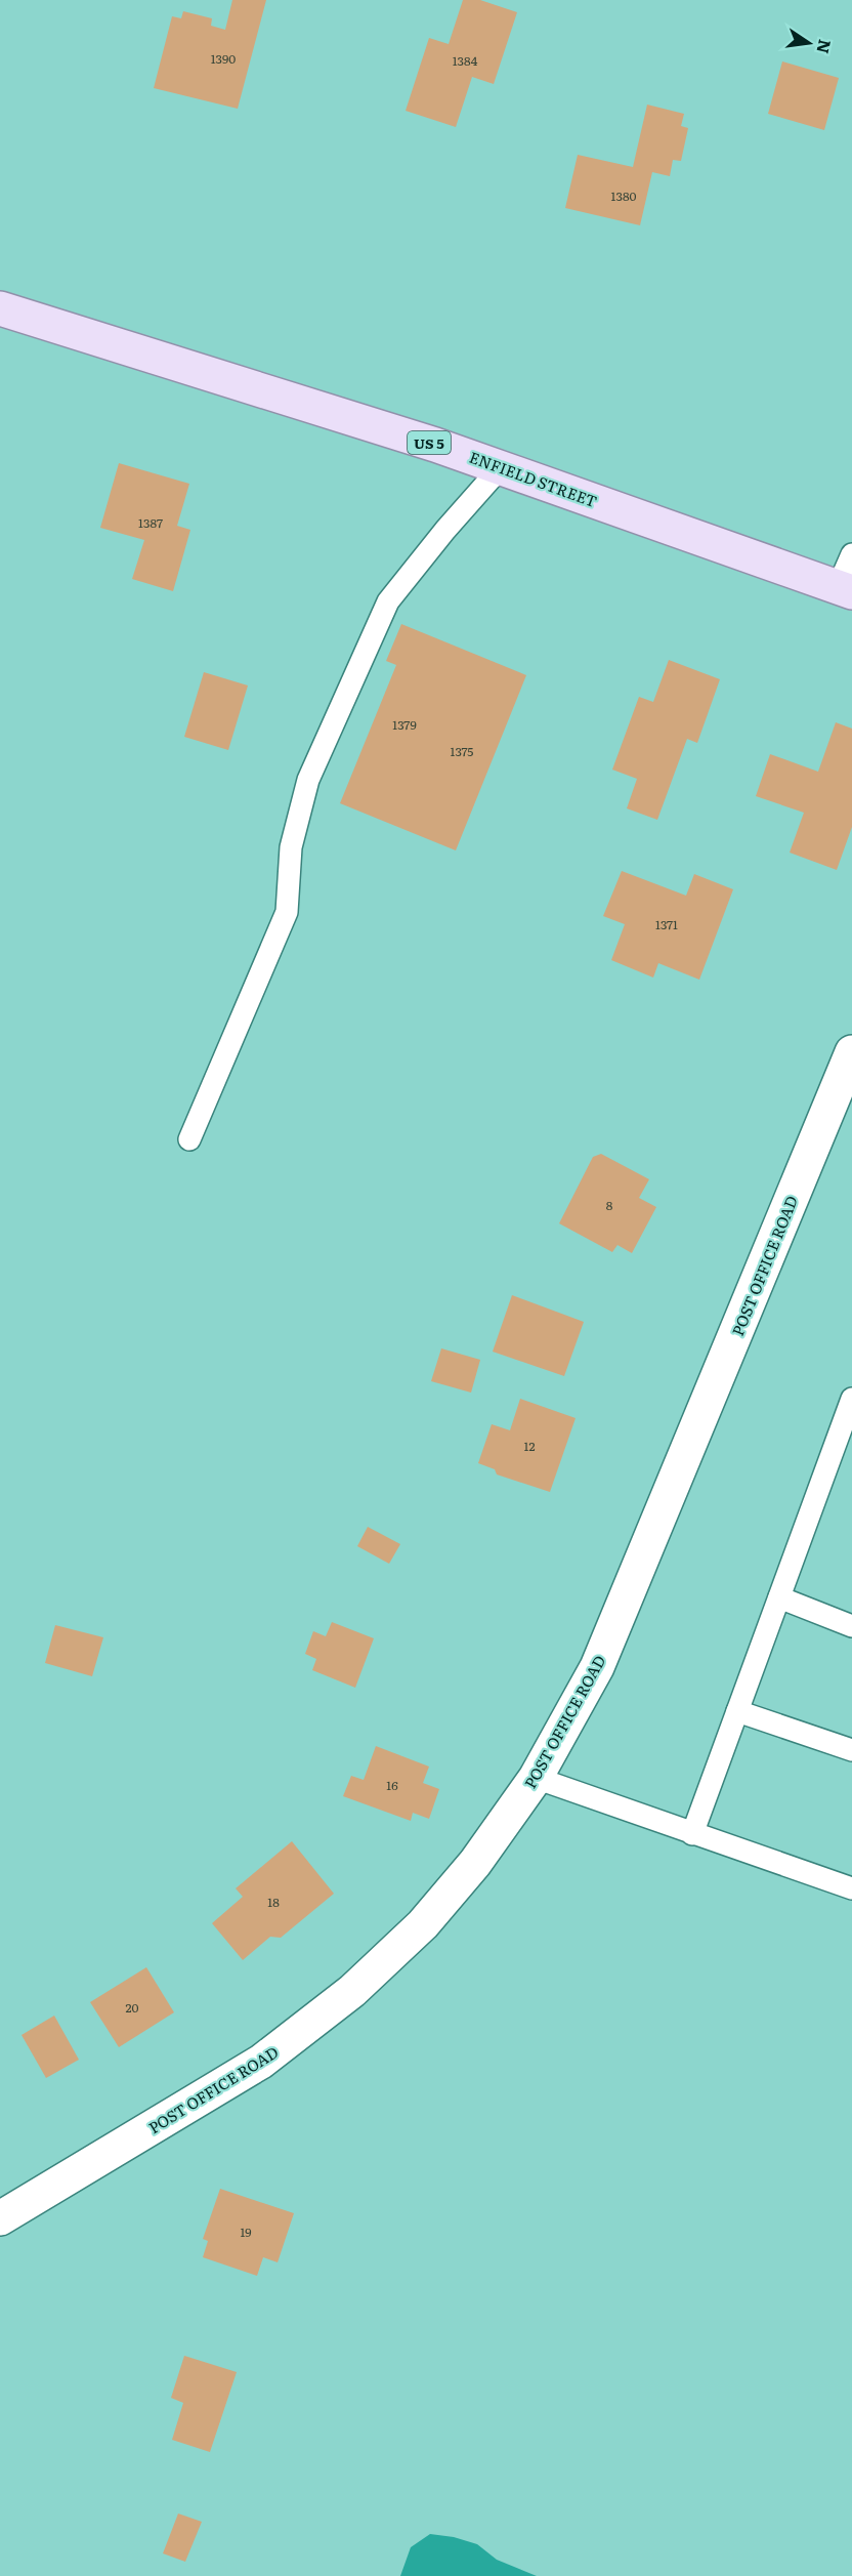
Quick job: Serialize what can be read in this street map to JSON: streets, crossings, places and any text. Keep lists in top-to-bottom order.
{
  "streets": {
    "main road": ["US 5", "ENFIELD STREET"],
    "street": ["POST OFFICE ROAD"]
  },
  "house_numbers": [
    "1390",
    "1384",
    "1380",
    "1387",
    "1379",
    "1375",
    "1371",
    "8",
    "12",
    "16",
    "18",
    "20",
    "19"
  ],
  "north": "right"
}
